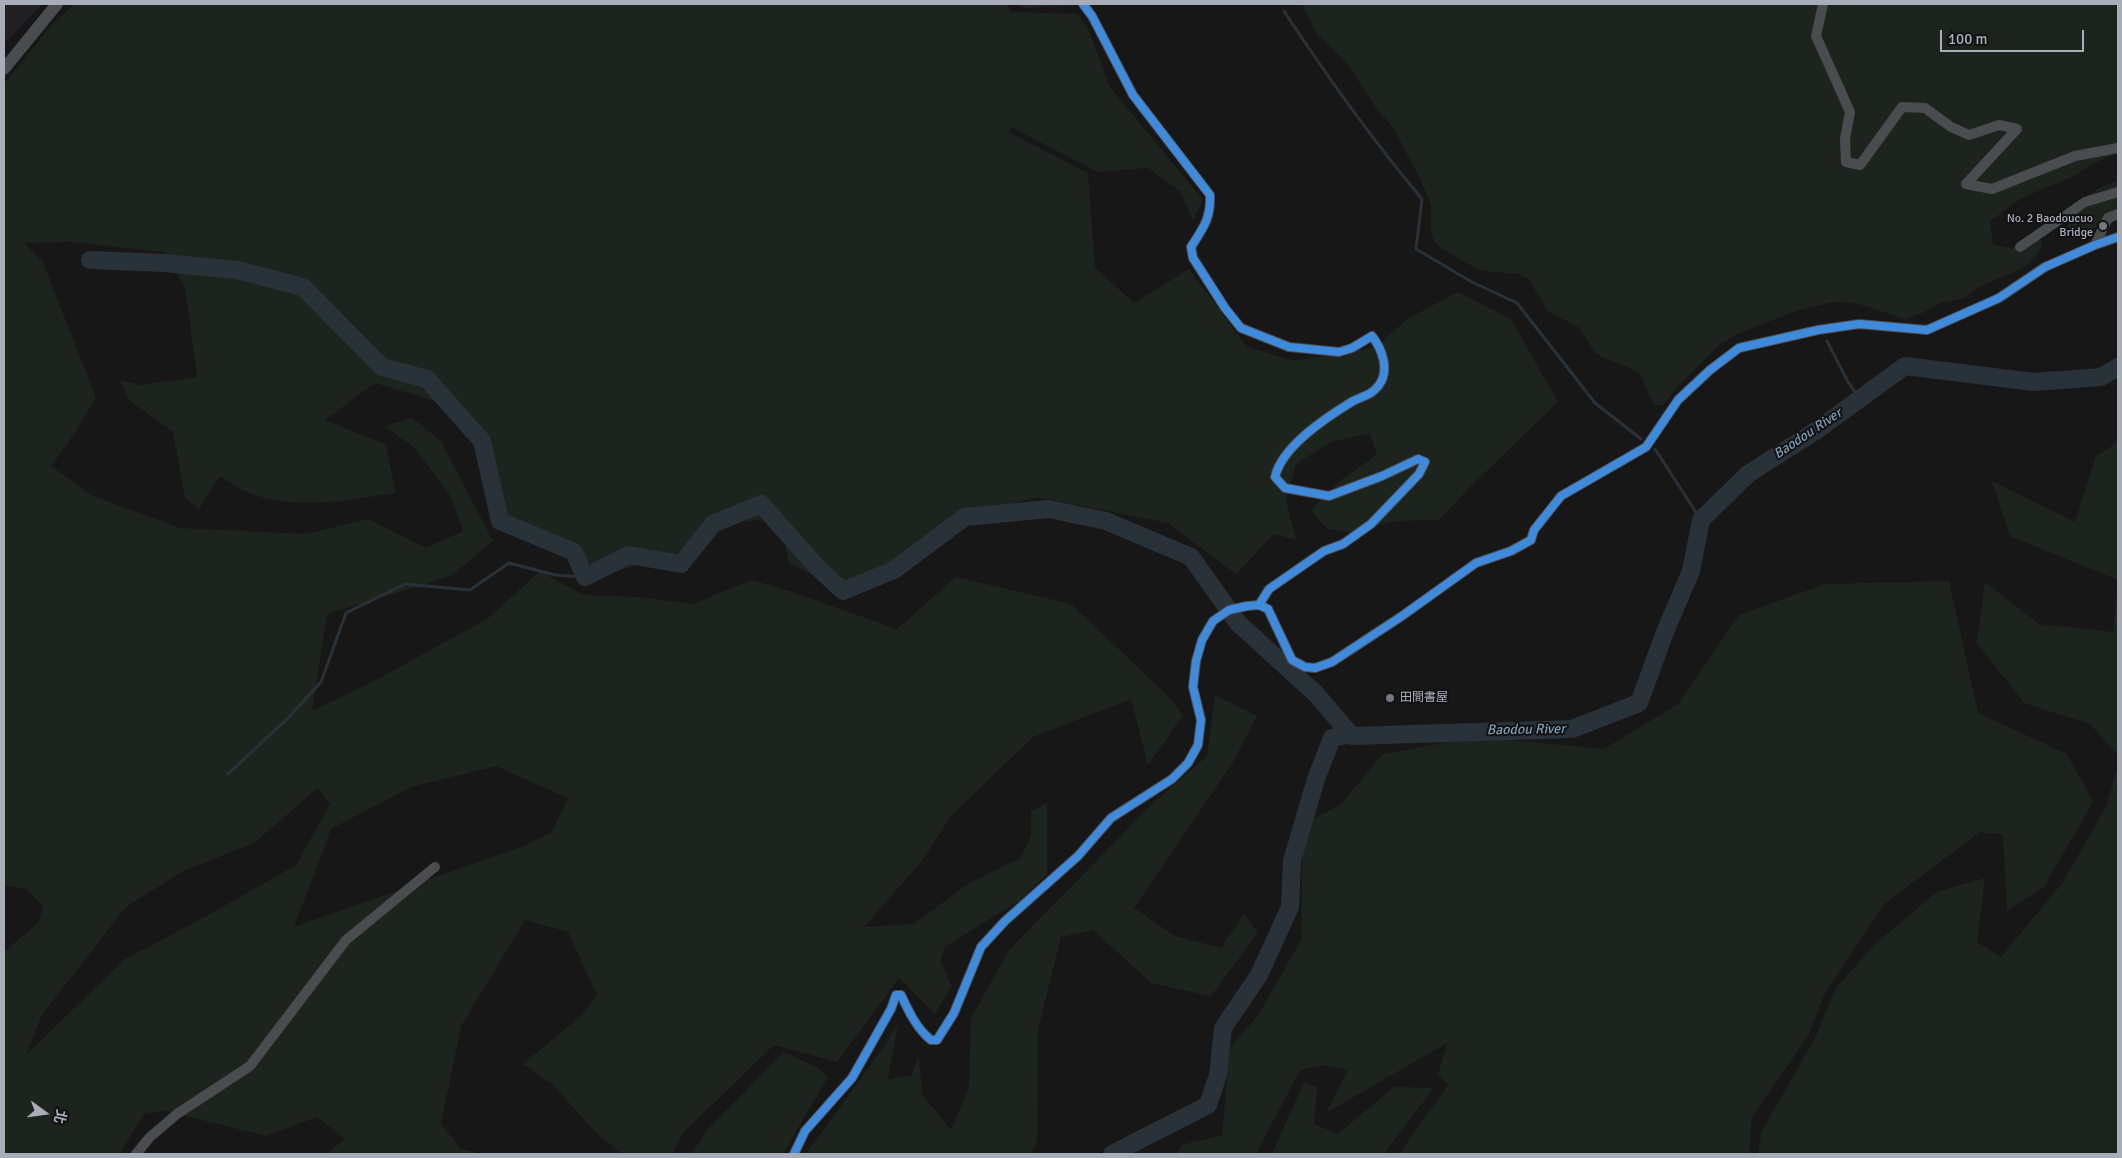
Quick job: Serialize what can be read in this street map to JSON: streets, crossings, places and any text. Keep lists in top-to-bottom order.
{
  "water": ["Baodou River"],
  "places": ["No. 2 Baodoucuo Bridge", "田間書屋"],
  "scale_bar": "100 m",
  "north": "right"
}
